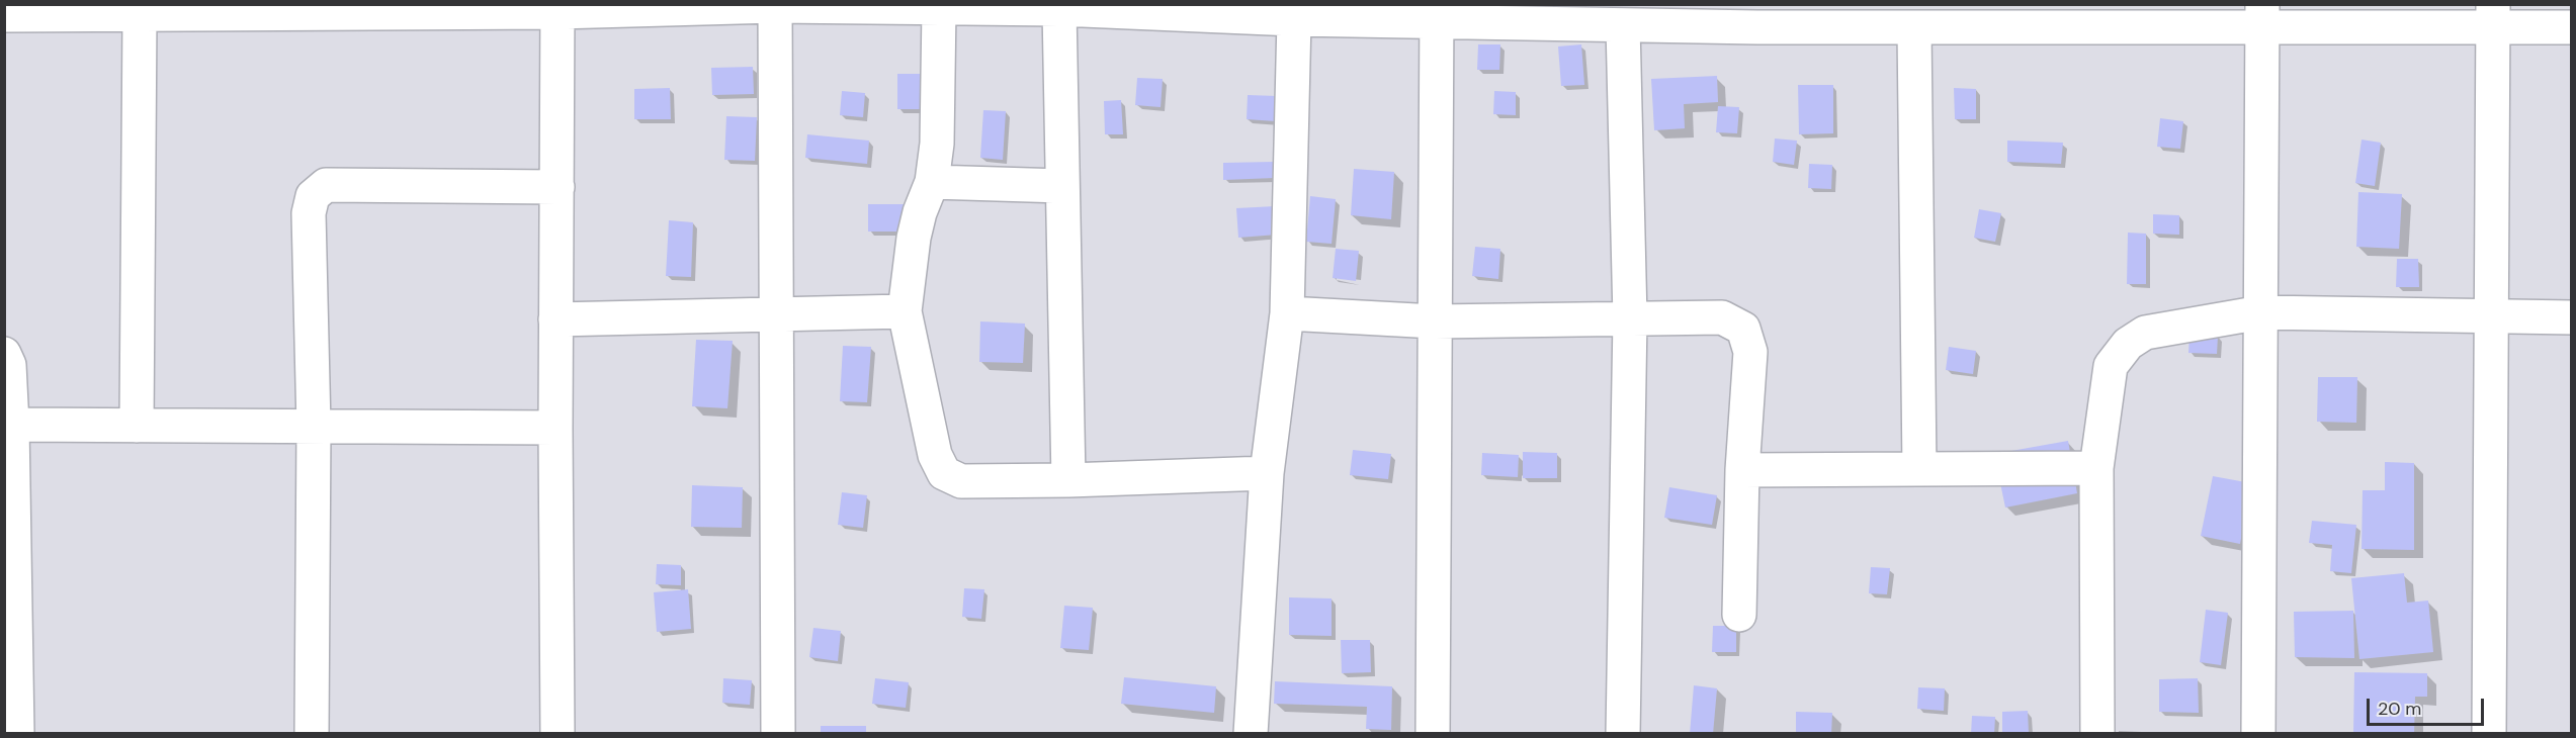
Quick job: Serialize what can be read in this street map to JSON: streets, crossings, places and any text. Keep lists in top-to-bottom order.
{
  "scale_bar": "20 m"
}
